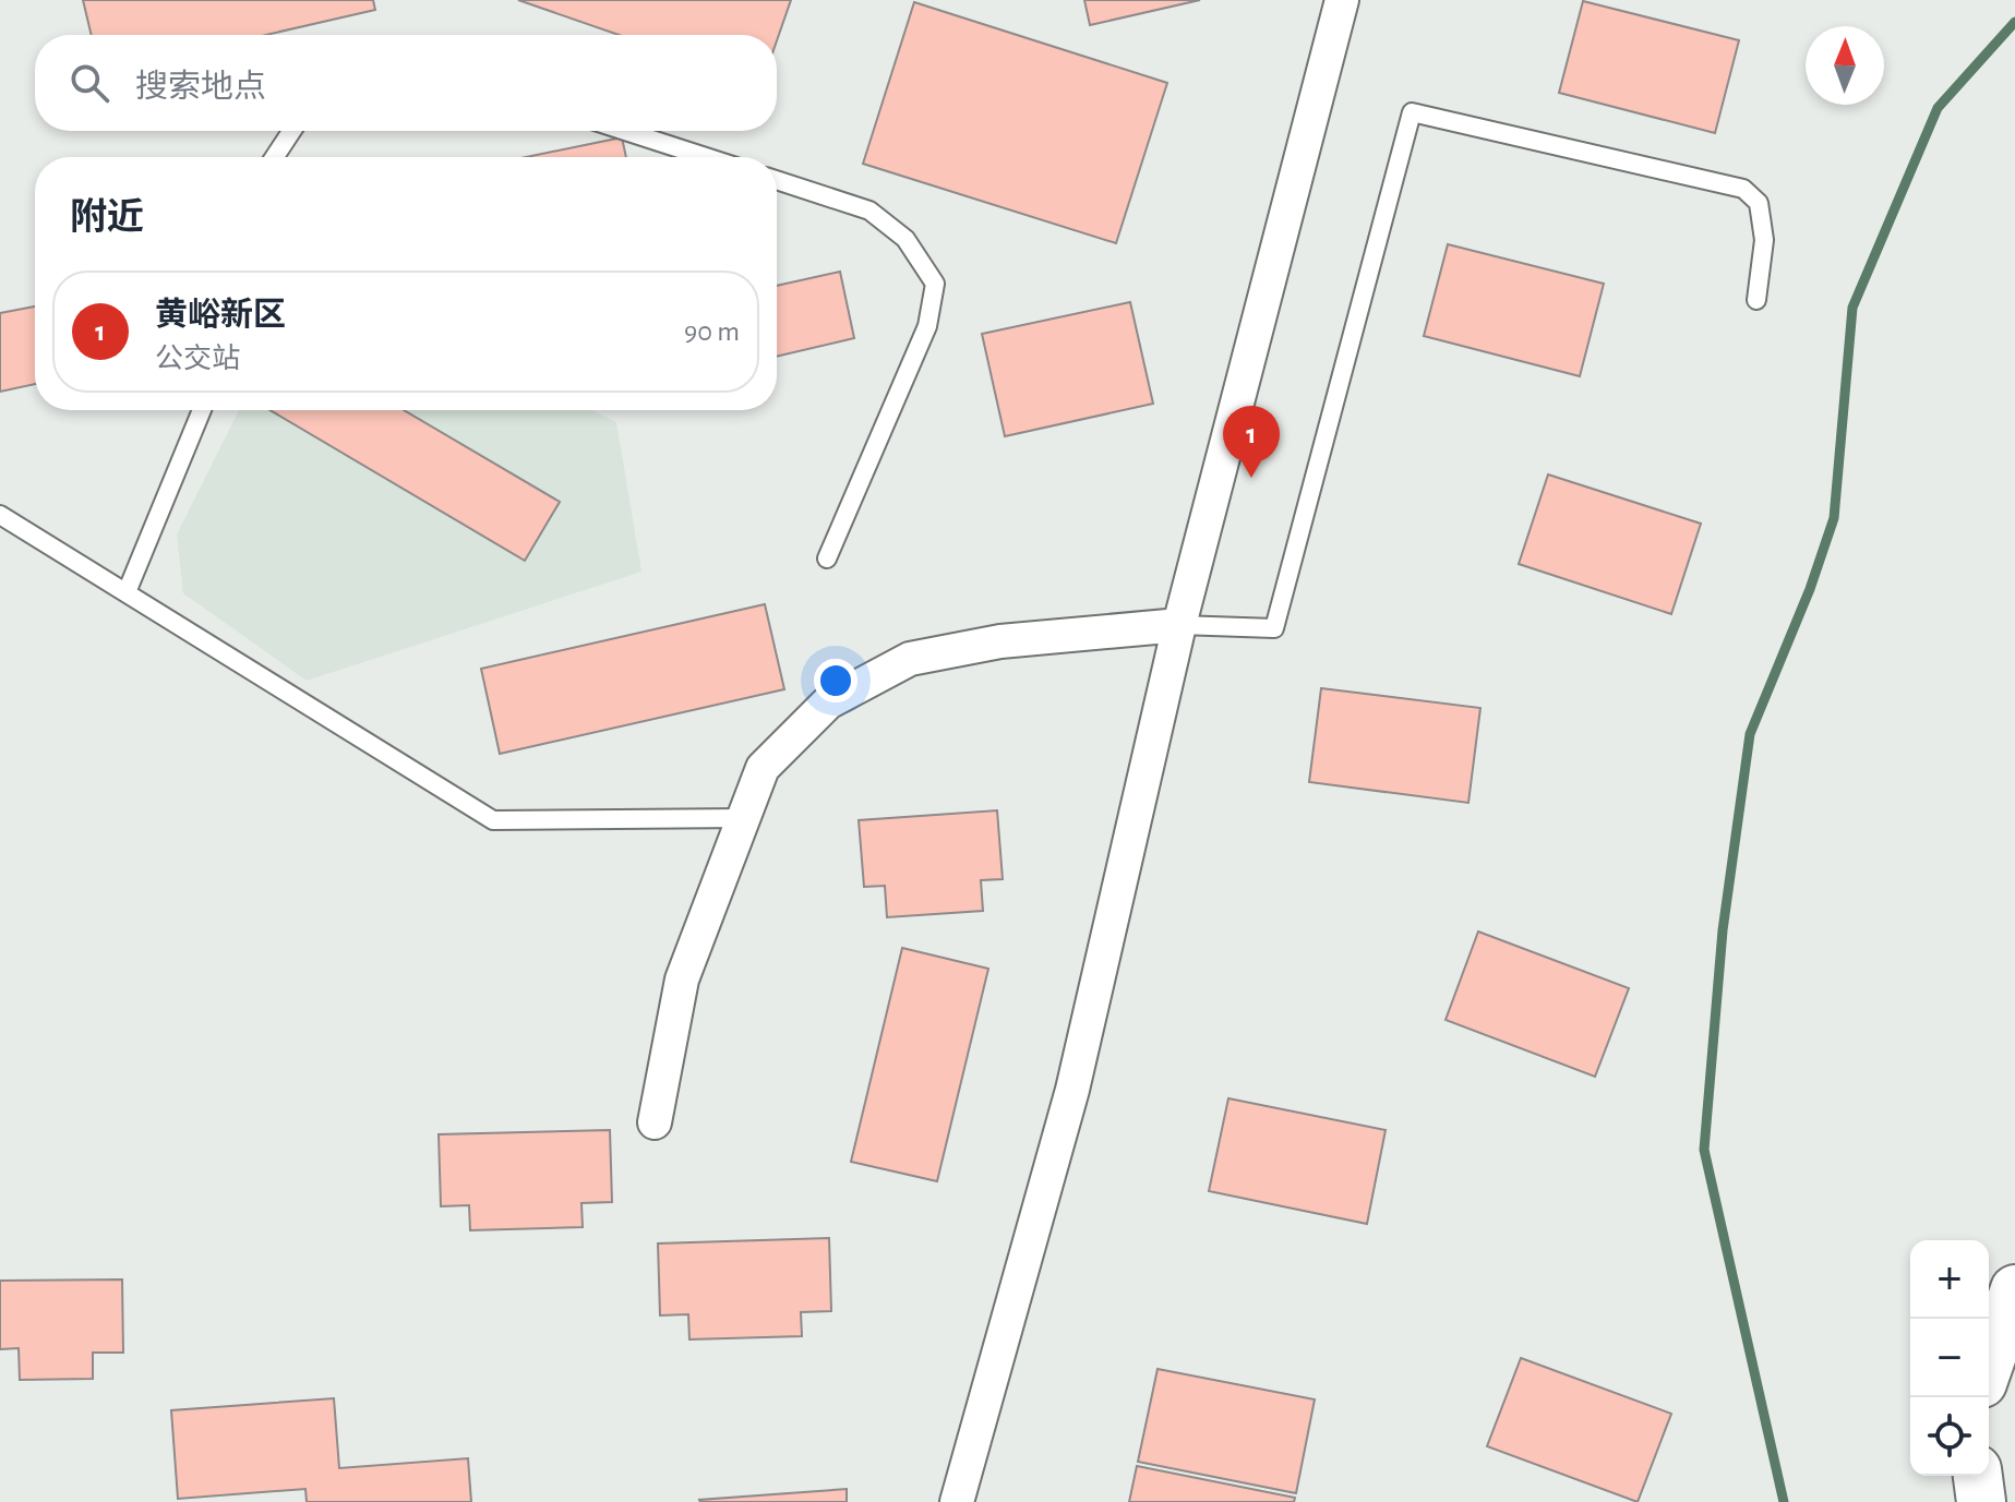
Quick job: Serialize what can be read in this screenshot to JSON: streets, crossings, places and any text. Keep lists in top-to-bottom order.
{
  "north": "top",
  "page": {
    "search": "搜索地点",
    "heading": "附近",
    "list": [
      {
        "mark": "1",
        "name": "黄峪新区",
        "note": "公交站",
        "value": "90 m"
      }
    ],
    "pins": "1",
    "map_buttons": ["+", "−"]
  }
}
